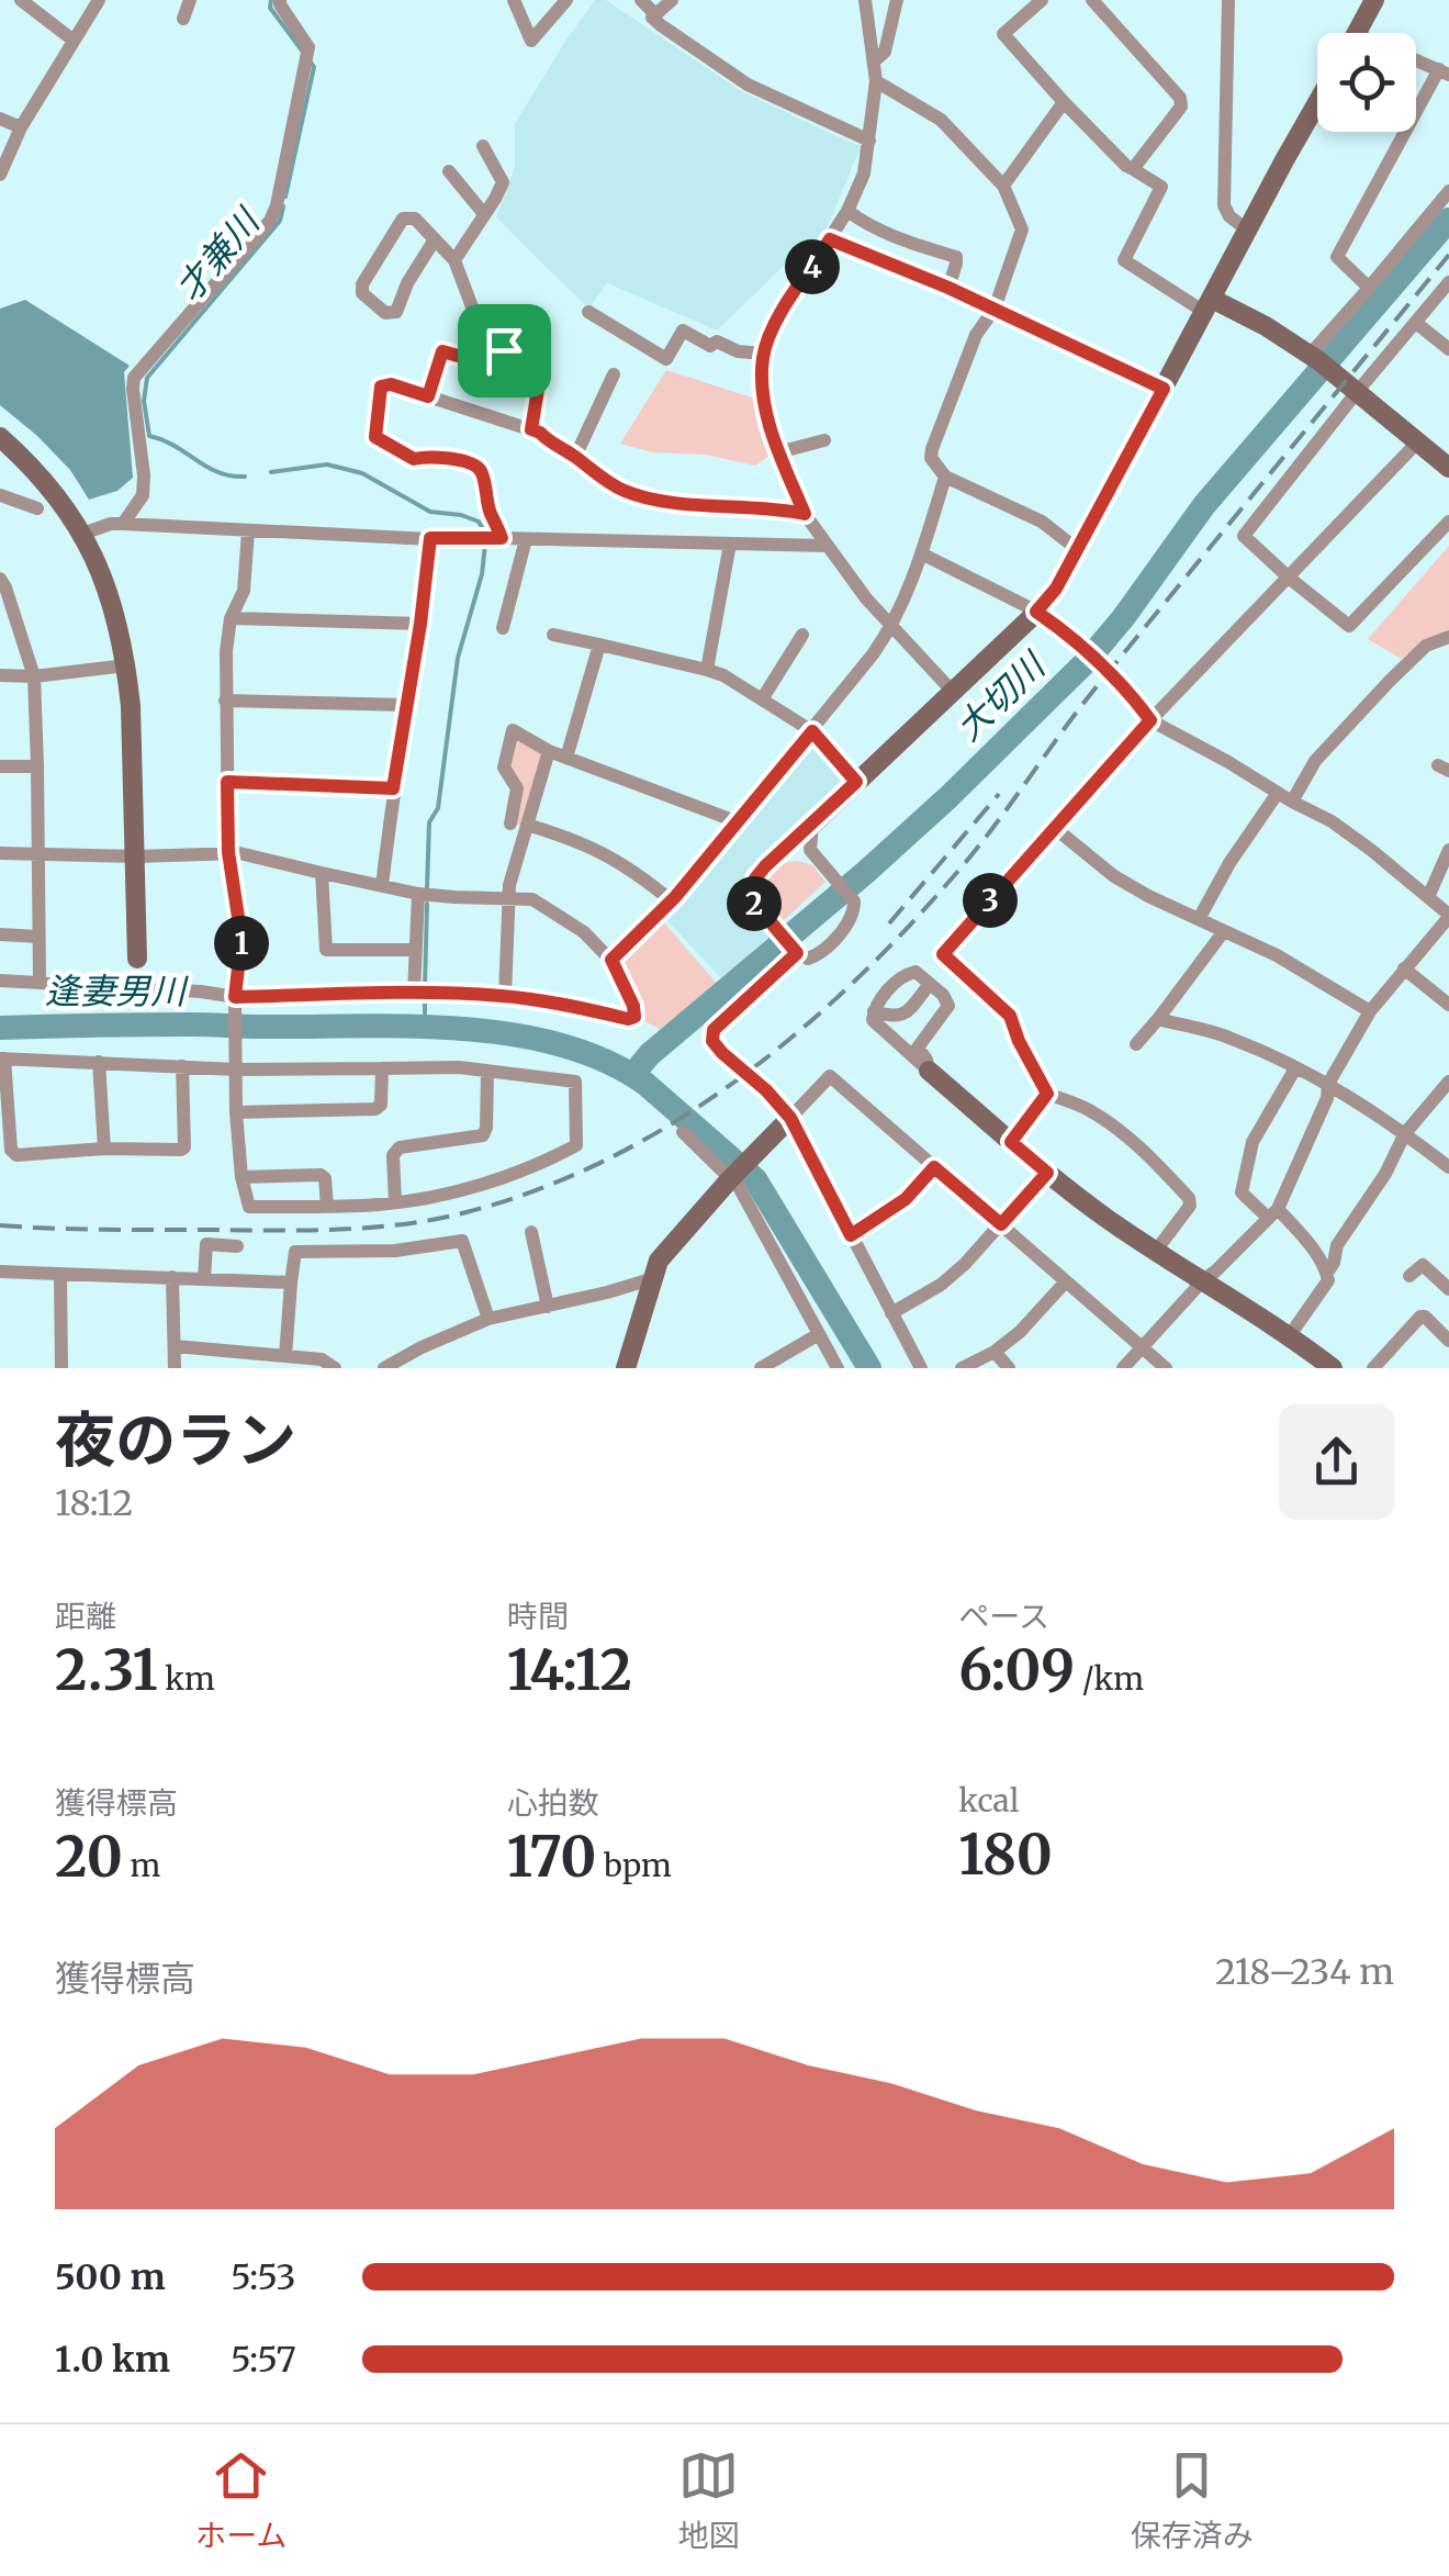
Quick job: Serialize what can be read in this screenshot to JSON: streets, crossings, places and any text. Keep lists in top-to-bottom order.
{
  "water": ["才兼川", "大切川", "逢妻男川"],
  "page": {
    "pins": [
      "4",
      "3",
      "2",
      "1"
    ],
    "heading": ["夜のラン", "18:12"],
    "stats": [
      ["距離", "2.31 km"],
      ["時間", "14:12"],
      ["ペース", "6:09 /km"],
      ["獲得標高", "20 m"],
      ["心拍数", "170 bpm"],
      ["kcal", "180"]
    ],
    "chart": ["獲得標高", "218–234 m"],
    "list": [
      {
        "name": "500 m",
        "note": "5:53"
      },
      {
        "name": "1.0 km",
        "note": "5:57"
      }
    ],
    "tabs": ["ホーム", "地図", "保存済み"]
  }
}
